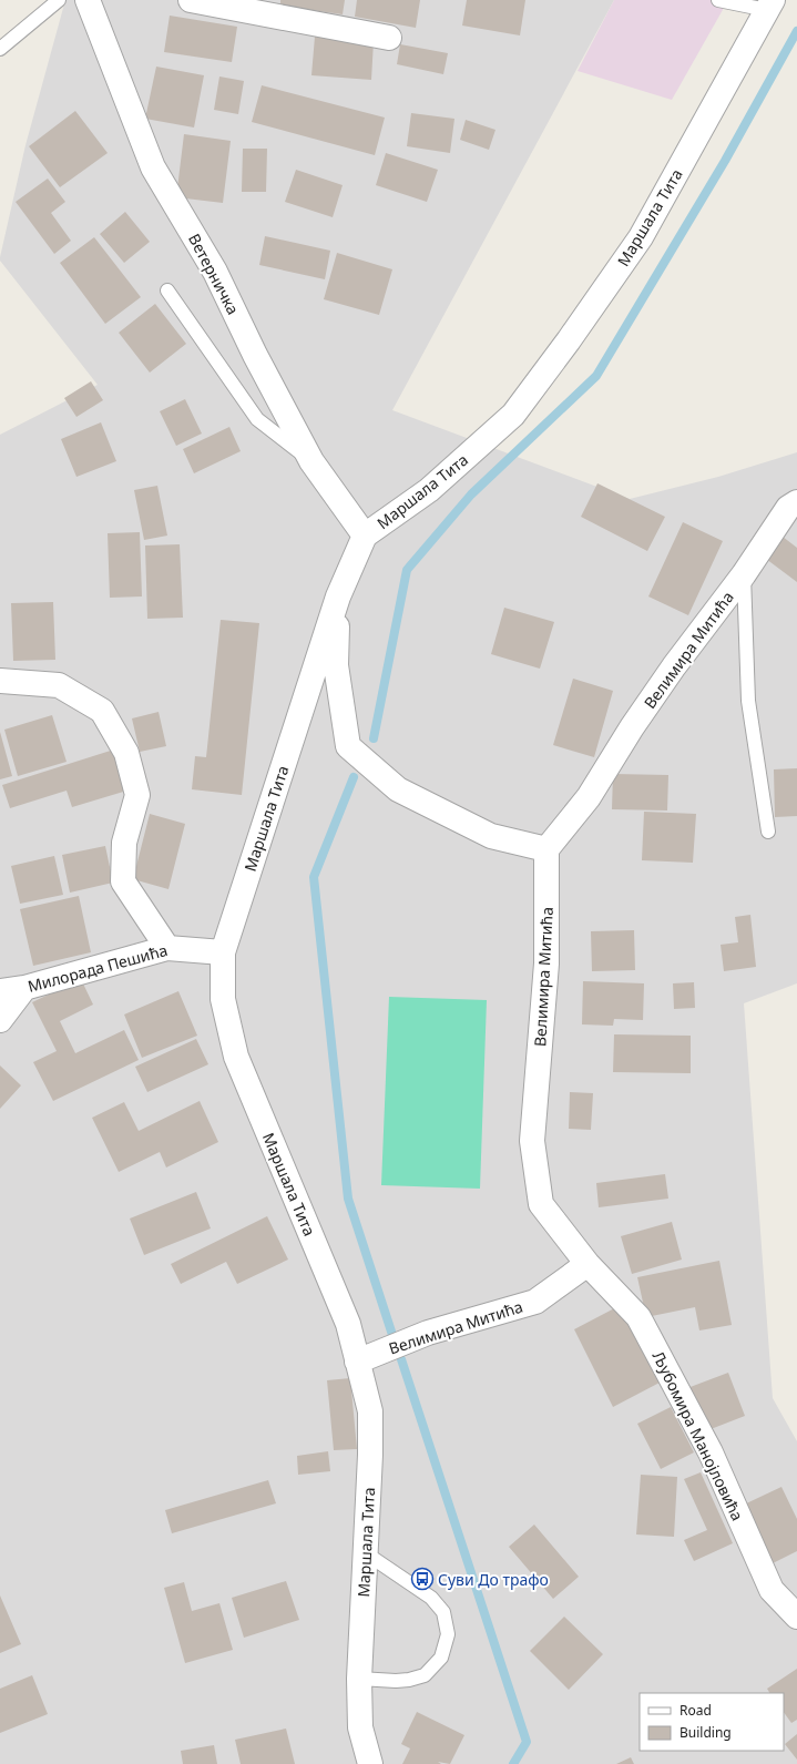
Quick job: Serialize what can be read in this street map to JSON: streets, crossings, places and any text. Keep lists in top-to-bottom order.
{
  "streets": {
    "street": [
      "Маршала Тита",
      "Ветерничка",
      "Велимира Митића",
      "Милорада Пешића",
      "Љубомира Манојловића"
    ]
  },
  "crossings": [
    ["Маршала Тита", "Ветерничка"],
    ["Маршала Тита", "Велимира Митића"],
    ["Маршала Тита", "Милорада Пешића"],
    ["Велимира Митића", "Љубомира Манојловића"]
  ],
  "places": {
    "bus stop": ["Суви До трафо"]
  },
  "legend": ["Road", "Building"]
}
